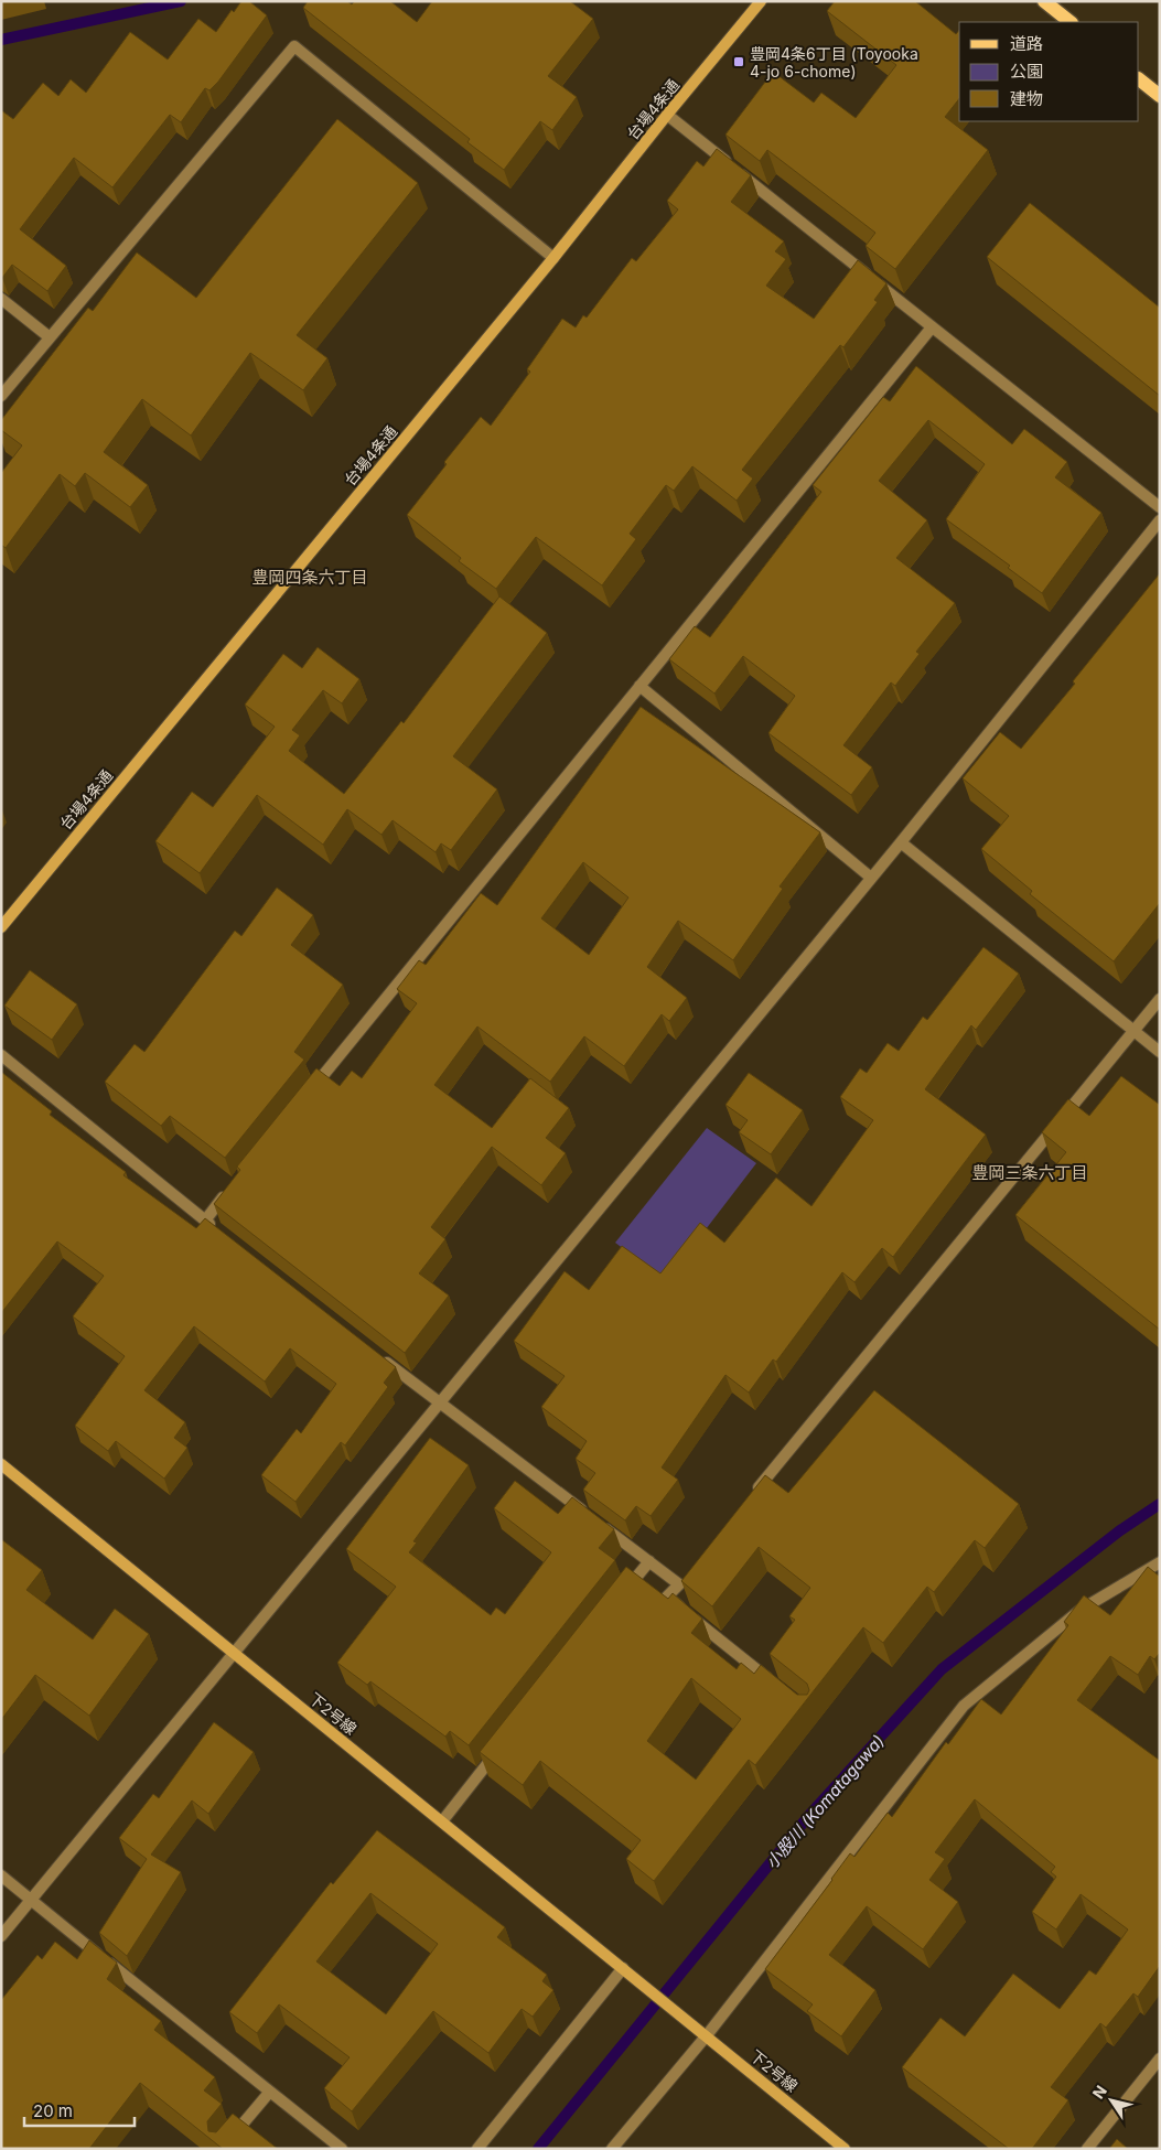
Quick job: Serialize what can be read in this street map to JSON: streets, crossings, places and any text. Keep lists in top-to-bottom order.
{
  "streets": {
    "street": ["台場4条通", "下2号線"]
  },
  "districts": ["豊岡四条六丁目", "豊岡三条六丁目"],
  "water": ["小股川 (Komatagawa)"],
  "places": {
    "transit": ["豊岡4条6丁目 (Toyooka 4-jo 6-chome)"]
  },
  "legend": ["道路", "公園", "建物"],
  "scale_bar": "20 m",
  "north": "top left"
}
